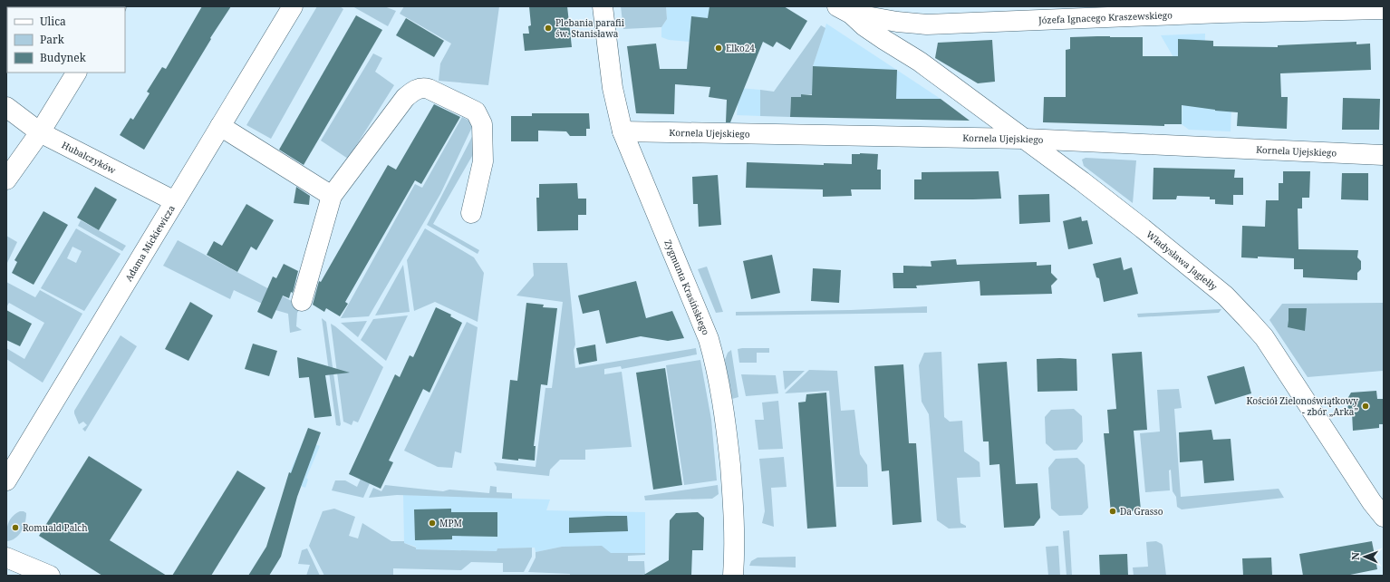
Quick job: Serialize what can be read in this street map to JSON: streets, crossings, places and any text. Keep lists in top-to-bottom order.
{
  "streets": {
    "street": [
      "Józefa Ignacego Kraszewskiego",
      "Kornela Ujejskiego",
      "Hubalczyków",
      "Adama Mickiewicza",
      "Władysława Jagiełły",
      "Zygmunta Krasińskiego"
    ]
  },
  "crossings": [
    ["Józefa Ignacego Kraszewskiego", "Władysława Jagiełły"],
    ["Kornela Ujejskiego", "Władysława Jagiełły"],
    ["Kornela Ujejskiego", "Zygmunta Krasińskiego"],
    ["Hubalczyków", "Adama Mickiewicza"]
  ],
  "places": [
    "Plebania parafii św. Stanisława",
    "Elko24",
    "Kościół Zielonoświątkowy - zbór „Arka”",
    "Da Grasso",
    "MPM",
    "Romuald Palch"
  ],
  "legend": ["Ulica", "Park", "Budynek"],
  "north": "left"
}
